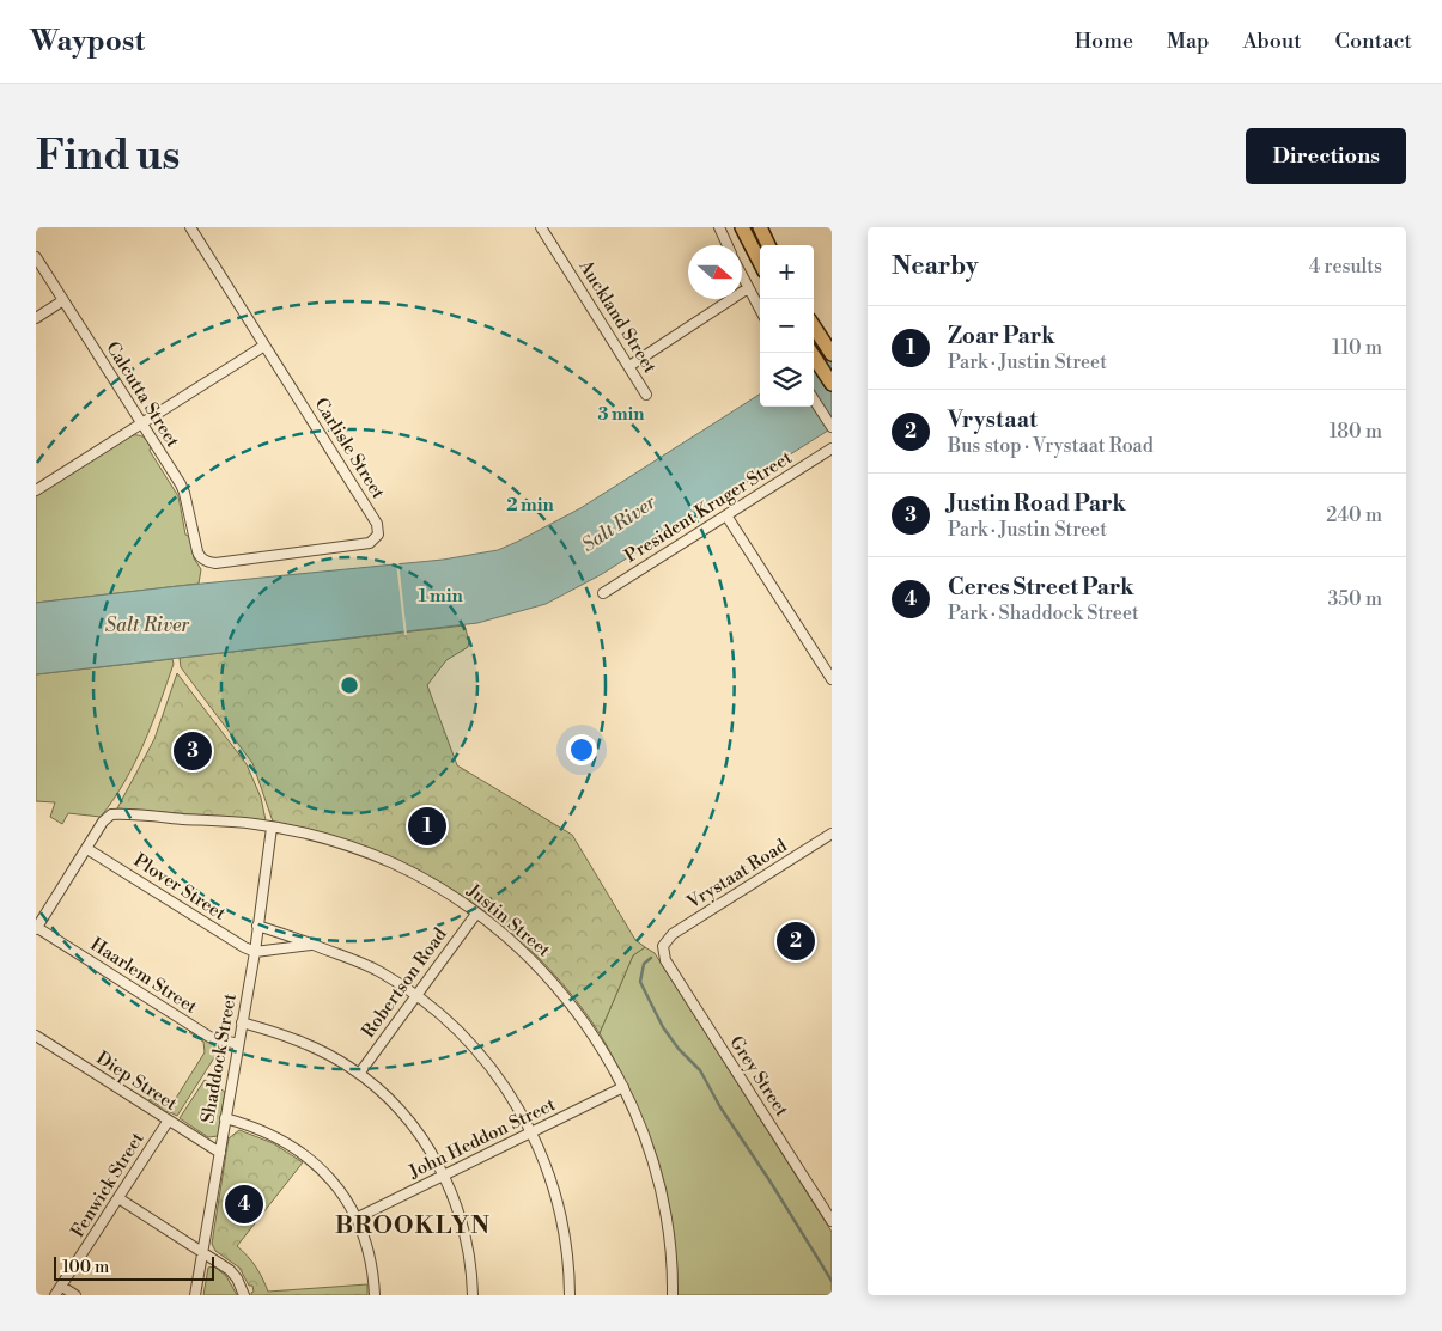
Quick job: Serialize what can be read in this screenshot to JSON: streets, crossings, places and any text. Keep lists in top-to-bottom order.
{
  "streets": {
    "street": [
      "Auckland Street",
      "Calcutta Street",
      "Carlisle Street",
      "President Kruger Street",
      "Vrystaat Road",
      "Plover Street",
      "Justin Street",
      "Haarlem Street",
      "Robertson Road",
      "Shaddock Street",
      "Grey Street",
      "Diep Street",
      "John Heddon Street",
      "Fenwick Street"
    ]
  },
  "crossings": [
    ["Calcutta Street", "Carlisle Street"],
    ["Vrystaat Road", "Grey Street"],
    ["Plover Street", "Justin Street"],
    ["Plover Street", "Shaddock Street"],
    ["Justin Street", "Robertson Road"],
    ["Justin Street", "Shaddock Street"],
    ["Justin Street", "John Heddon Street"],
    ["Haarlem Street", "Shaddock Street"],
    ["Shaddock Street", "Diep Street"],
    ["Diep Street", "Fenwick Street"]
  ],
  "districts": ["BROOKLYN"],
  "water": ["Salt River"],
  "scale_bar": "100 m",
  "north": "right",
  "page": {
    "header": "Waypost",
    "nav": [
      "Home",
      "Map",
      "About",
      "Contact"
    ],
    "buttons": "Directions",
    "title": "Find us",
    "heading": ["Nearby", "4 results"],
    "map_buttons": ["+", "−"],
    "list": [
      {
        "mark": "1",
        "name": "Zoar Park",
        "note": "Park · Justin Street",
        "value": "110 m"
      },
      {
        "mark": "2",
        "name": "Vrystaat",
        "note": "Bus stop · Vrystaat Road",
        "value": "180 m"
      },
      {
        "mark": "3",
        "name": "Justin Road Park",
        "note": "Park · Justin Street",
        "value": "240 m"
      },
      {
        "mark": "4",
        "name": "Ceres Street Park",
        "note": "Park · Shaddock Street",
        "value": "350 m"
      }
    ],
    "pins": [
      "3",
      "1",
      "2",
      "4"
    ],
    "scale": "100 m"
  },
  "rings": ["3 min", "2 min", "1 min"]
}
